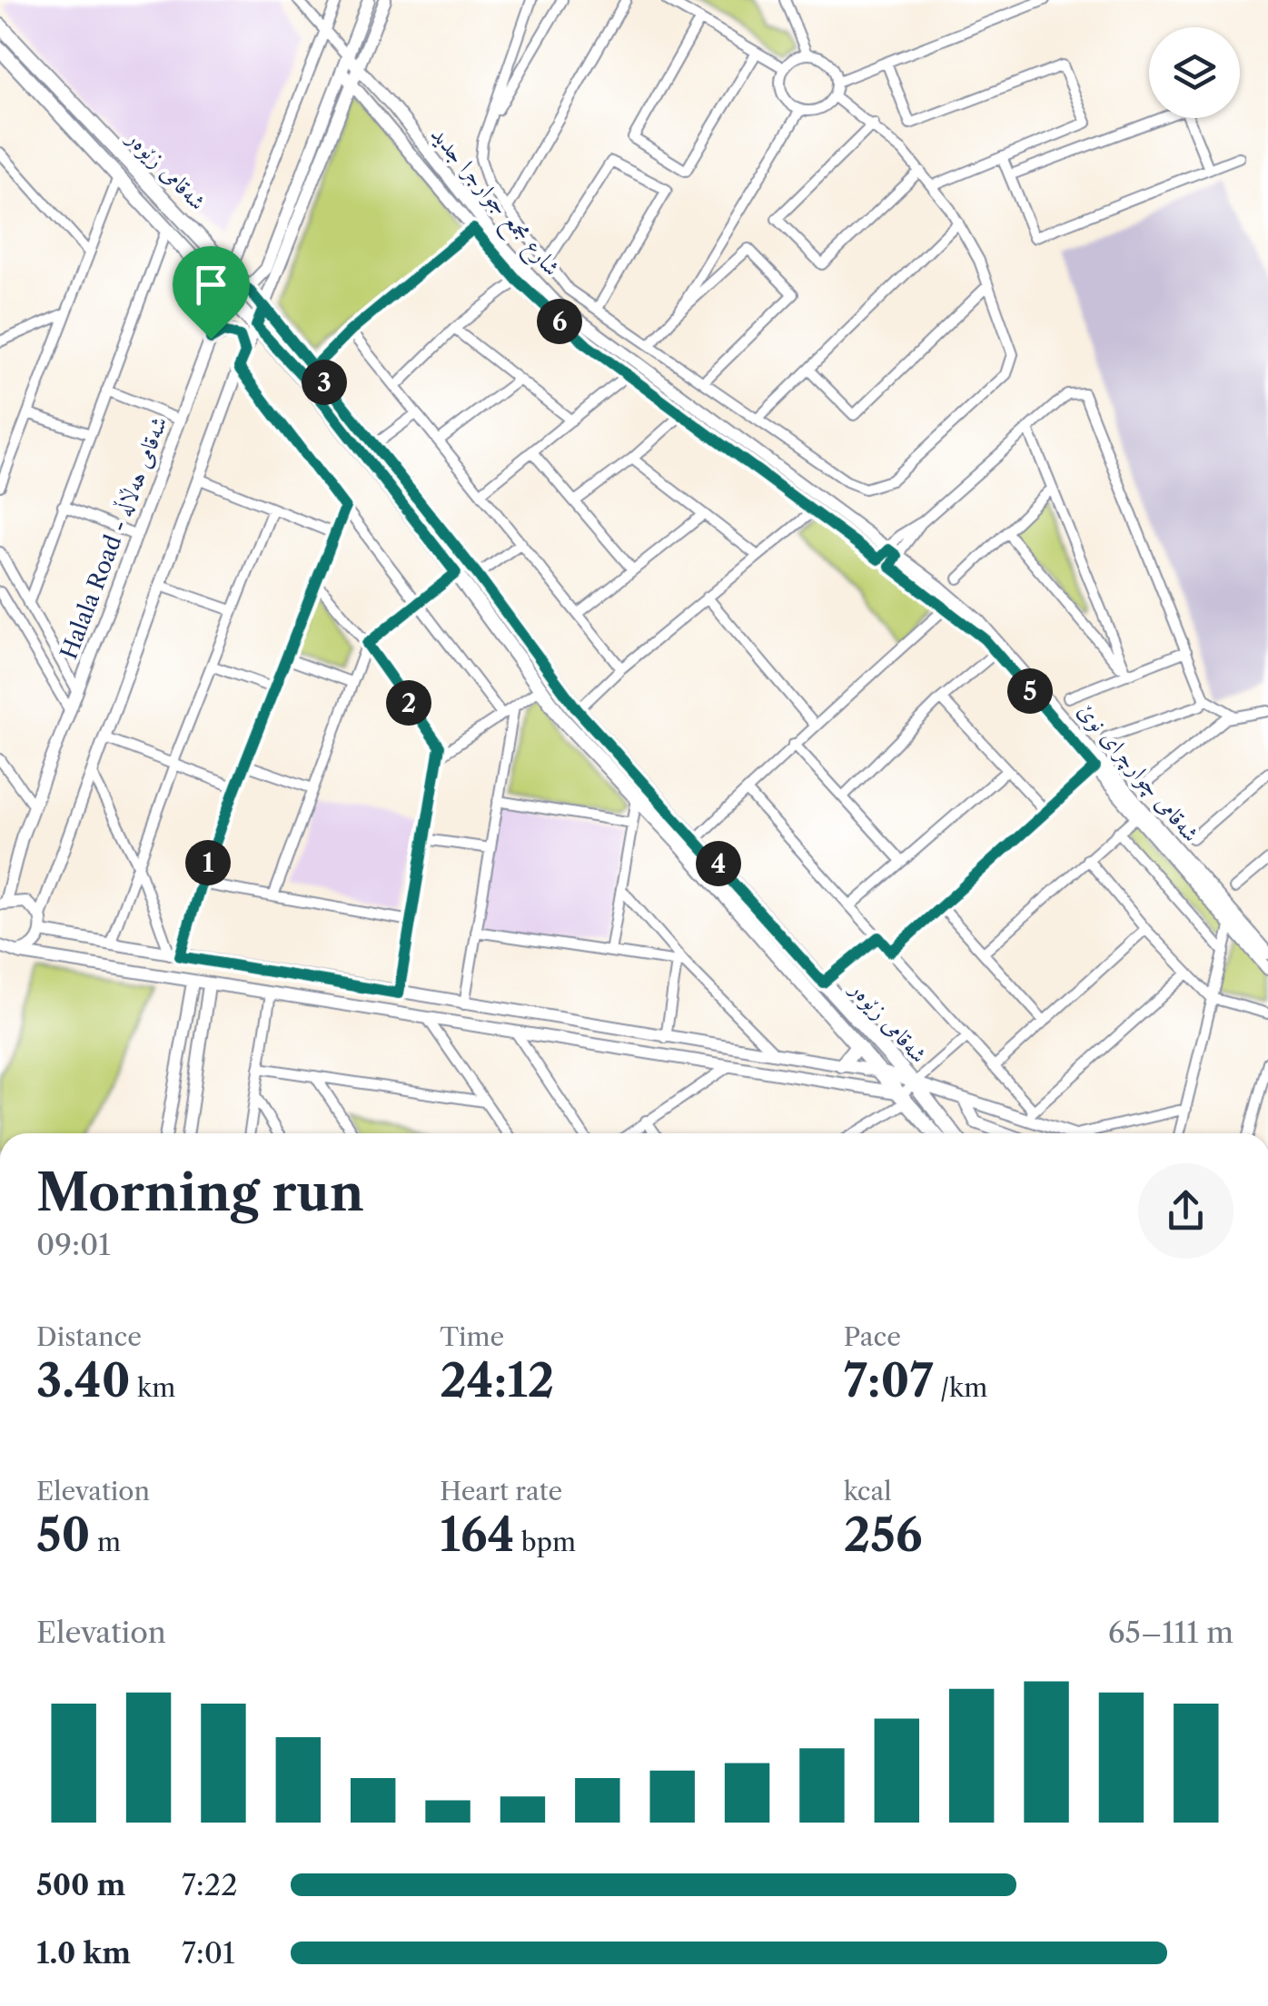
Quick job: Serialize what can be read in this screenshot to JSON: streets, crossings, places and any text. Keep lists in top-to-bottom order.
{
  "streets": {
    "main road": ["شەقامی زێوەر"],
    "street": ["شارع مجمع جوارجرا جديد", "Halala Road - شەقامی هەڵاڵە", "شەقامی چوارچرای نوێ"]
  },
  "crossings": [
    ["شەقامی زێوەر", "Halala Road - شەقامی هەڵاڵە"],
    ["شارع مجمع جوارجرا جديد", "Halala Road - شەقامی هەڵاڵە"],
    ["شارع مجمع جوارجرا جديد", "شەقامی چوارچرای نوێ"]
  ],
  "page": {
    "pins": [
      "6",
      "3",
      "5",
      "2",
      "1",
      "4"
    ],
    "heading": ["Morning run", "09:01"],
    "stats": [
      ["Distance", "3.40 km"],
      ["Time", "24:12"],
      ["Pace", "7:07 /km"],
      ["Elevation", "50 m"],
      ["Heart rate", "164 bpm"],
      ["kcal", "256"]
    ],
    "chart": ["Elevation", "65–111 m"],
    "list": [
      {
        "name": "500 m",
        "note": "7:22"
      },
      {
        "name": "1.0 km",
        "note": "7:01"
      }
    ]
  }
}
